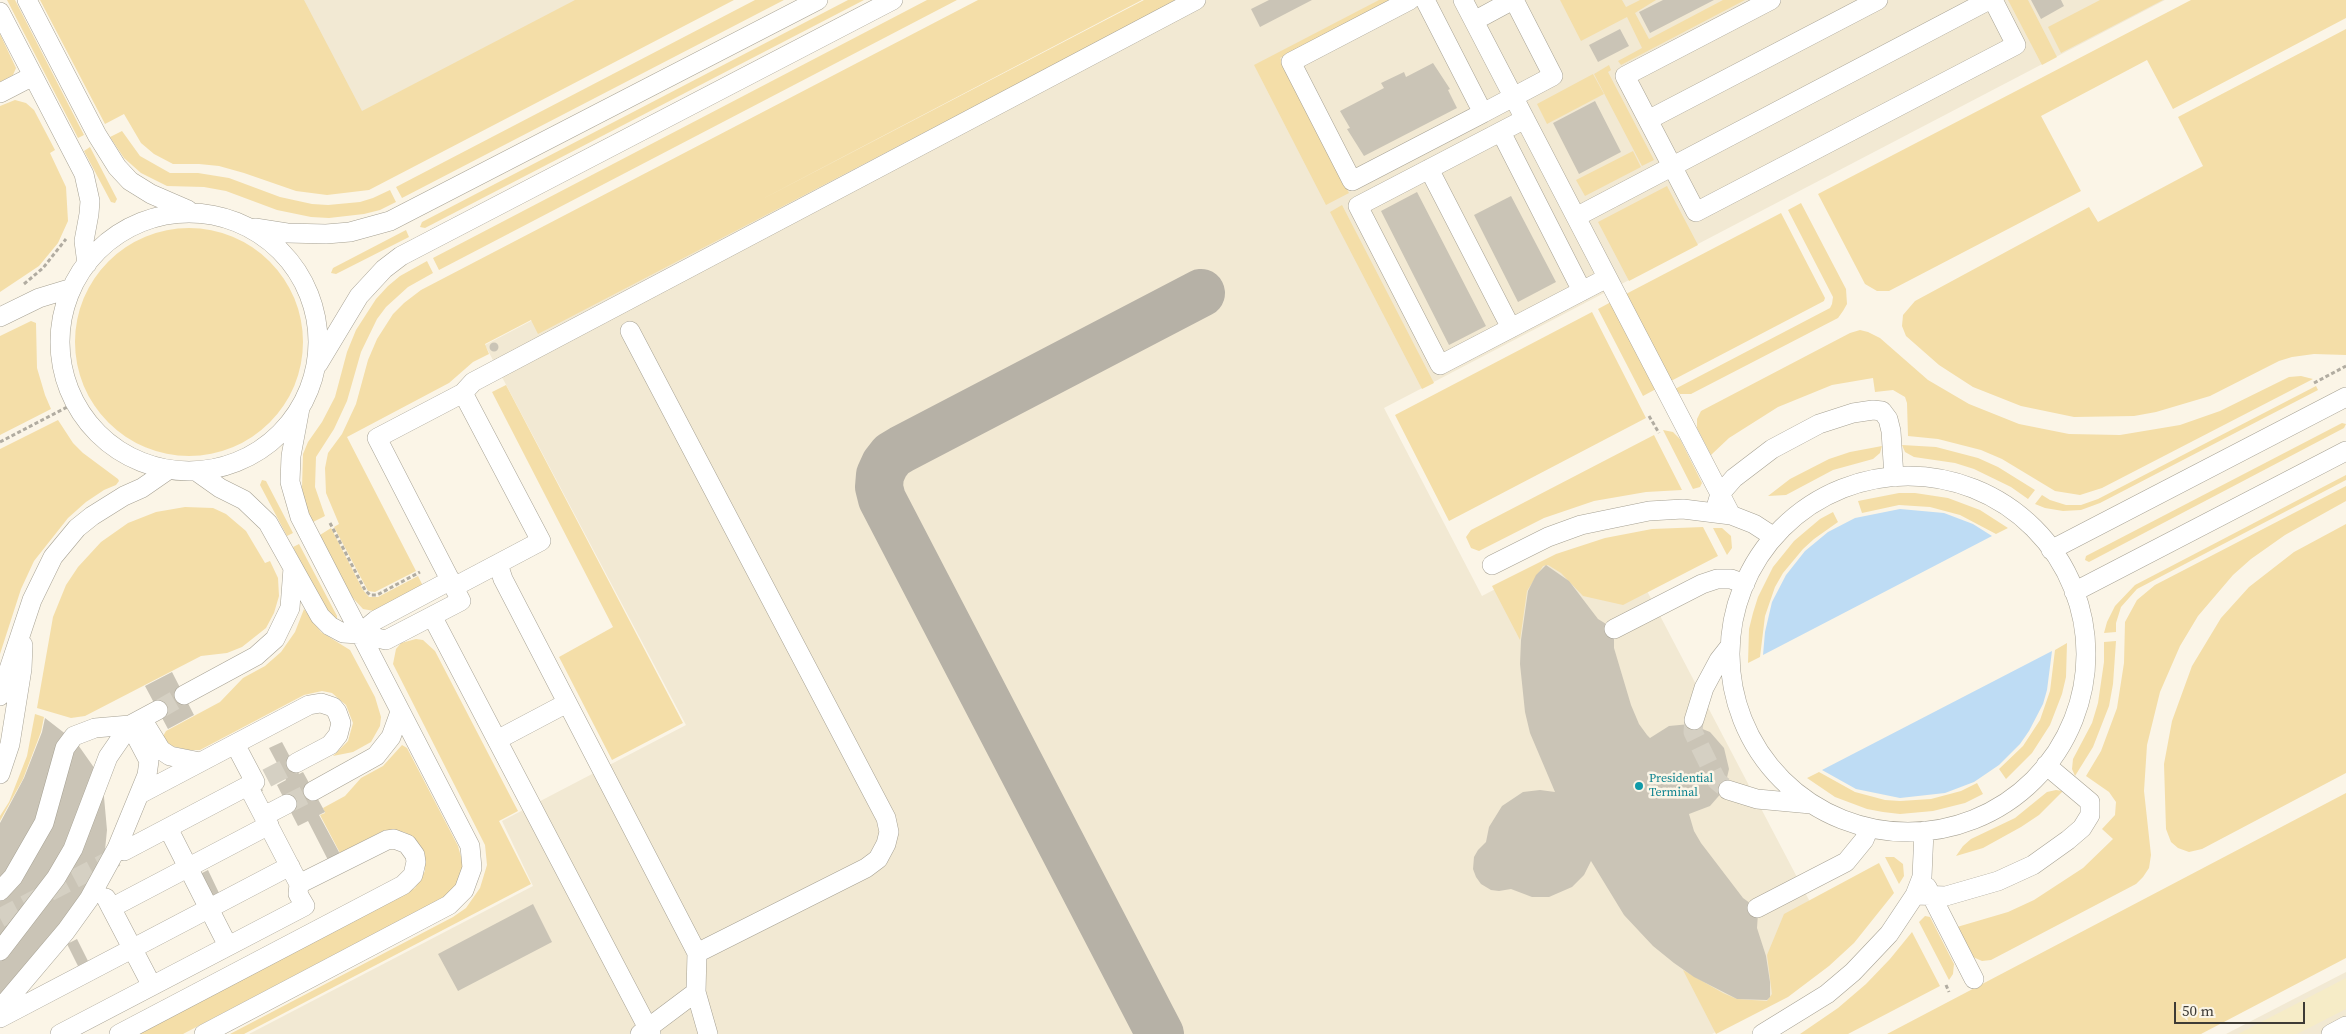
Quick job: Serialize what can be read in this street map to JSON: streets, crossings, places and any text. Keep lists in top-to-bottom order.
{
  "places": ["Presidential Terminal"],
  "scale_bar": "50 m"
}
